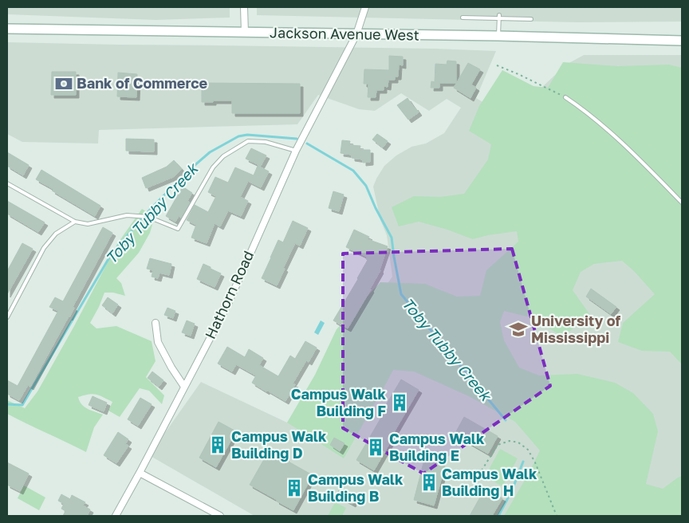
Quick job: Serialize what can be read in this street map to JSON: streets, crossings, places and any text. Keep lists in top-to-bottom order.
{
  "streets": {
    "main road": ["Jackson Avenue West"],
    "street": ["Hathorn Road"]
  },
  "crossings": [
    ["Jackson Avenue West", "Hathorn Road"]
  ],
  "water": ["Toby Tubby Creek"],
  "places": {
    "bank": ["Bank of Commerce"],
    "school or university": ["University of Mississippi"],
    "building": [
      "Campus Walk Building F",
      "Campus Walk Building D",
      "Campus Walk Building E",
      "Campus Walk Building H",
      "Campus Walk Building B"
    ]
  }
}
